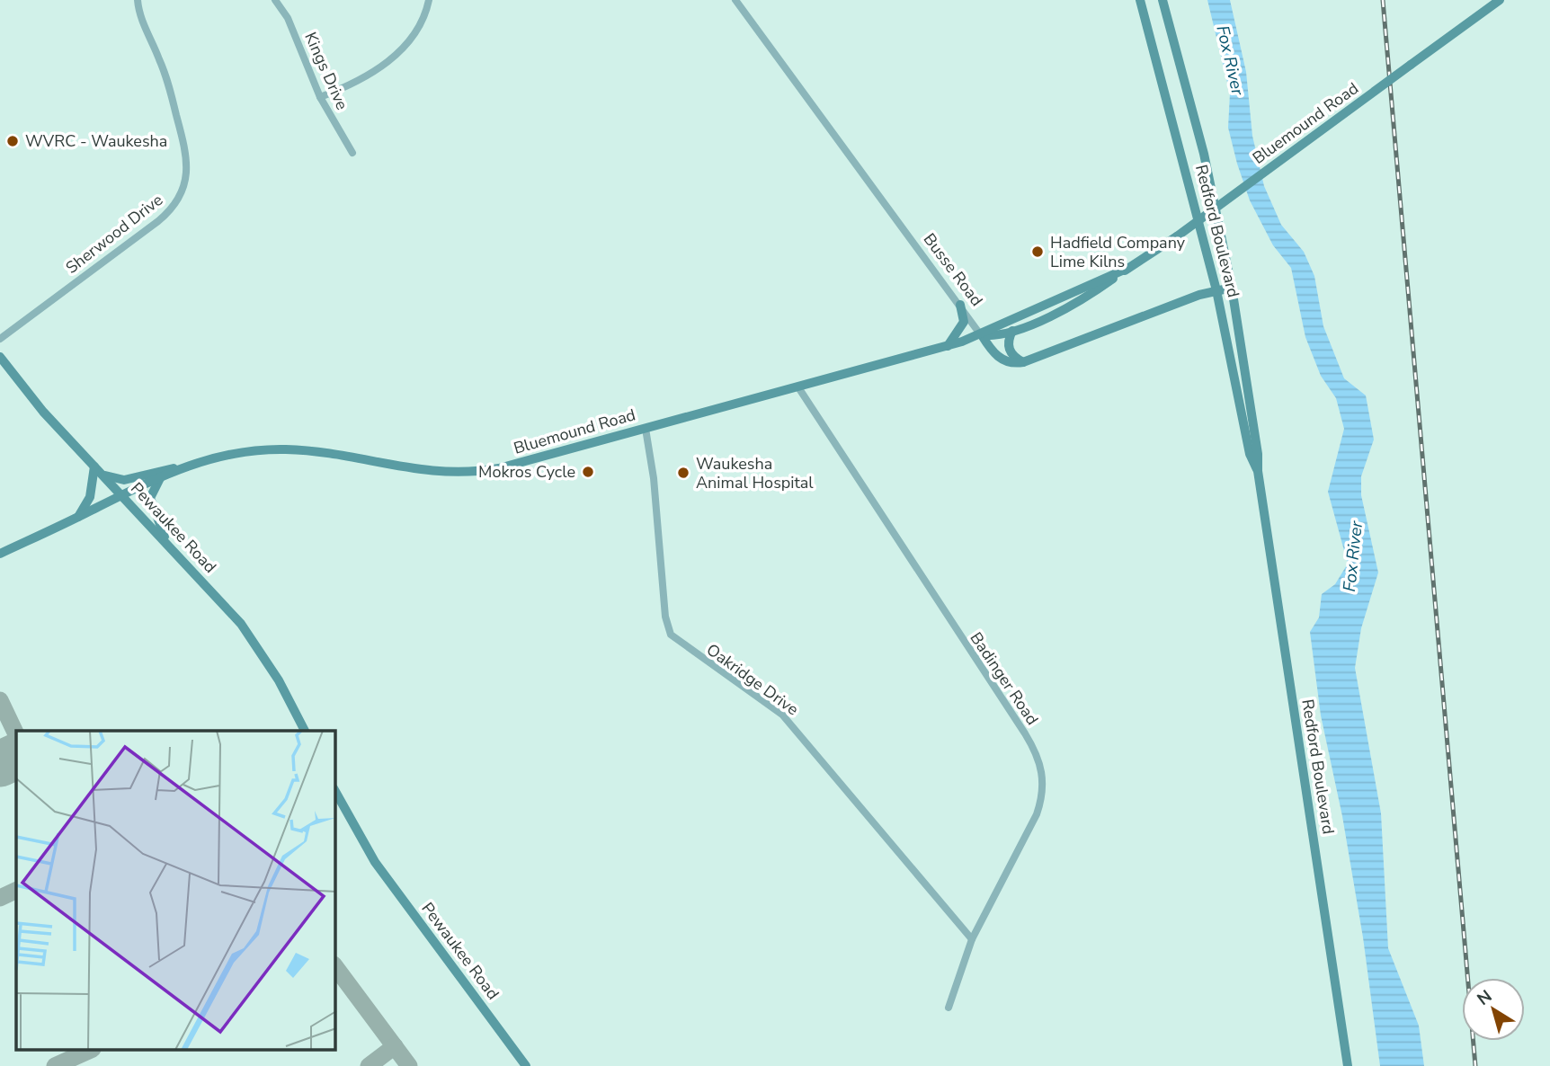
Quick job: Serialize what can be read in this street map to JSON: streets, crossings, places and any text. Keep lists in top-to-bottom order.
{
  "streets": {
    "main road": [
      "Bluemound Road",
      "Redford Boulevard",
      "Busse Road",
      "Pewaukee Road"
    ],
    "street": [
      "Kings Drive",
      "Sherwood Drive",
      "Badinger Road",
      "Oakridge Drive"
    ]
  },
  "crossings": [
    ["Bluemound Road", "Busse Road"],
    ["Bluemound Road", "Pewaukee Road"],
    ["Bluemound Road", "Badinger Road"],
    ["Bluemound Road", "Oakridge Drive"],
    ["Badinger Road", "Oakridge Drive"]
  ],
  "water": ["Fox River"],
  "places": [
    "WVRC - Waukesha",
    "Hadfield Company Lime Kilns",
    "Mokros Cycle",
    "Waukesha Animal Hospital"
  ],
  "north": "top left"
}
